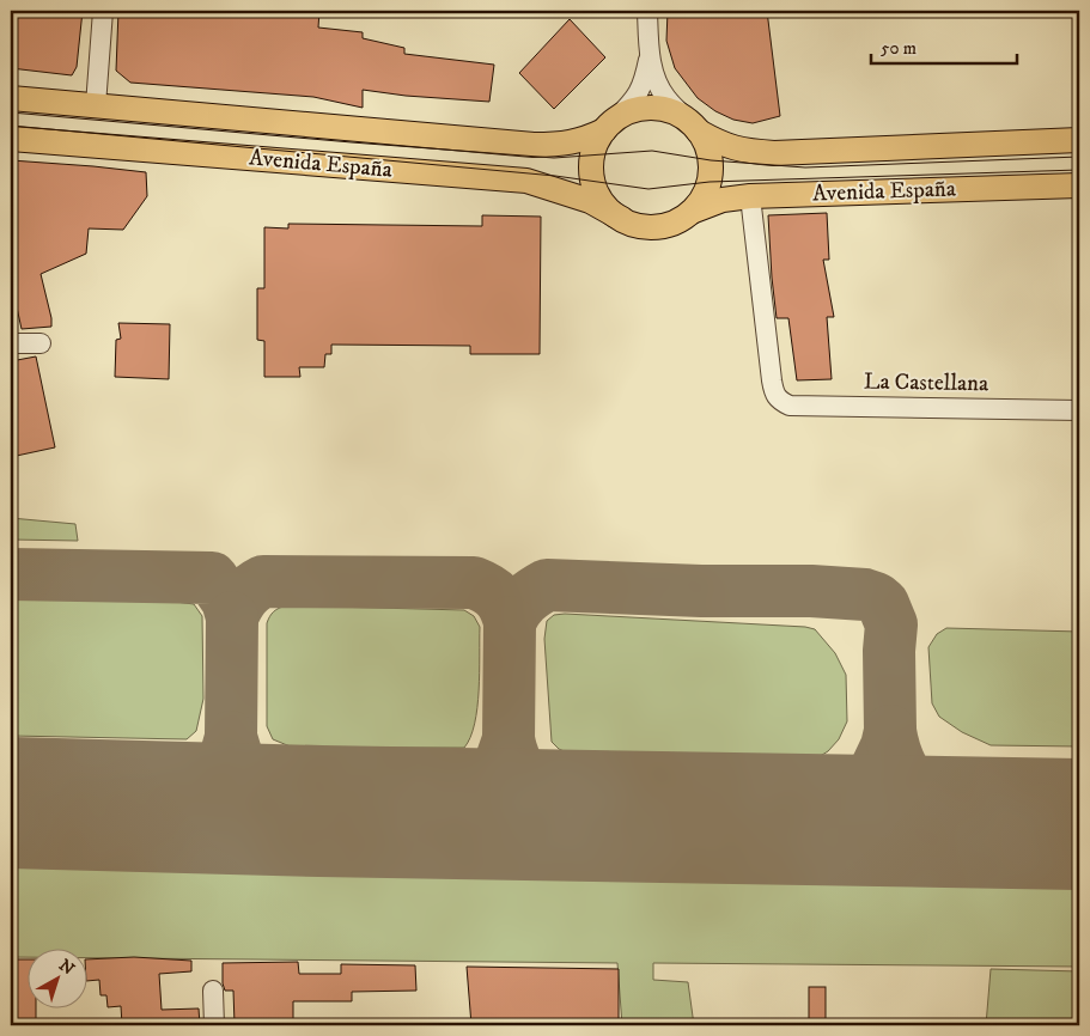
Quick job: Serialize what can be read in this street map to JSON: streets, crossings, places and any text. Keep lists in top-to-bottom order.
{
  "streets": {
    "main road": ["Avenida España"],
    "street": ["La Castellana"]
  },
  "crossings": [
    ["Avenida España", "La Castellana"]
  ],
  "scale_bar": "50 m",
  "north": "top right"
}
